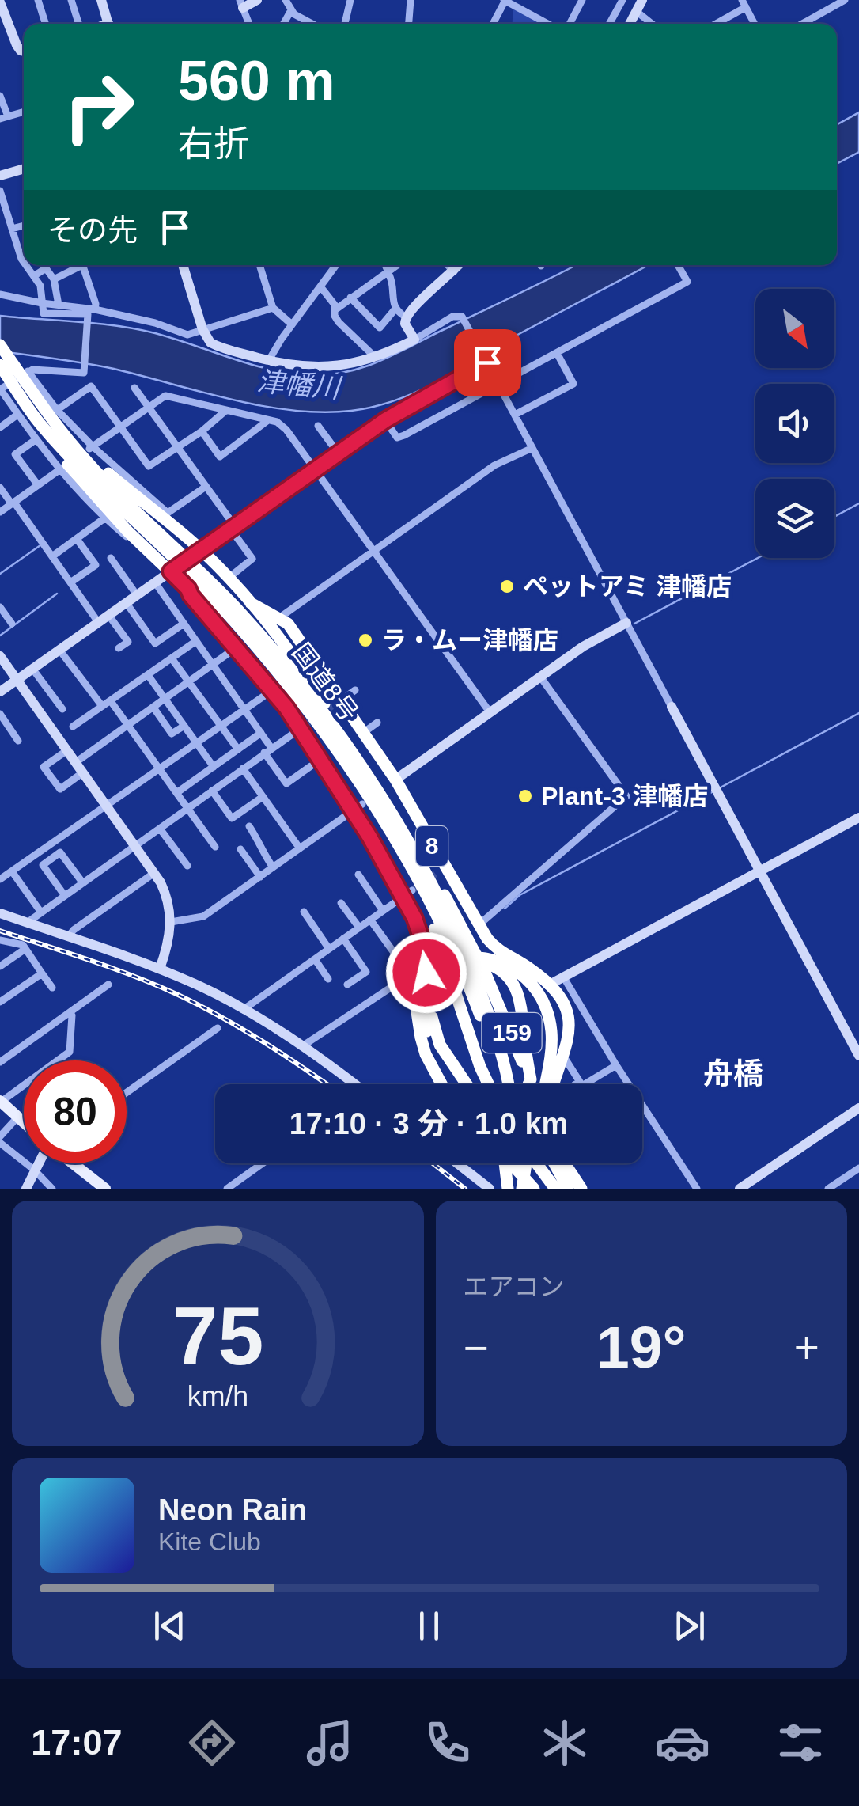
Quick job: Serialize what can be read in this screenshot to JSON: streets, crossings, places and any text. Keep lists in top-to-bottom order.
{
  "streets": {
    "highway": ["国道8号", "8", "159"]
  },
  "crossings": [
    ["国道8号", "8"],
    ["国道8号", "159"]
  ],
  "districts": ["舟橋"],
  "water": ["津幡川"],
  "places": ["ペットアミ 津幡店", "ラ・ムー津幡店", "Plant-3 津幡店"],
  "north": "bottom right",
  "page": {
    "turn": ["560 m", "右折"],
    "then": "その先",
    "limit": "80",
    "trip": "17:10 · 3 分 · 1.0 km",
    "tile": "エアコン",
    "heat": ["−", "19°", "+"],
    "song": ["Neon Rain", "Kite Club"],
    "tabs": "17:07",
    "gauge": ["75", "km/h"]
  }
}
